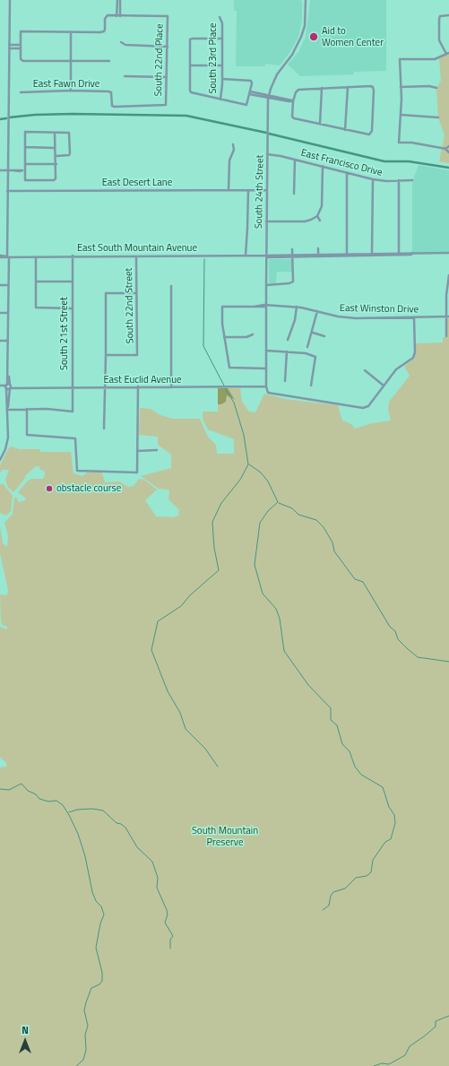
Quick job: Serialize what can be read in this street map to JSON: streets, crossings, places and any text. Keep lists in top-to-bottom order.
{
  "streets": {
    "street": [
      "South 23rd Place",
      "South 22nd Place",
      "East Fawn Drive",
      "East Francisco Drive",
      "East Desert Lane",
      "South 24th Street",
      "East South Mountain Avenue",
      "South 22nd Street",
      "East Winston Drive",
      "South 21st Street",
      "East Euclid Avenue"
    ]
  },
  "crossings": [
    ["South 22nd Place", "East Fawn Drive"],
    ["East Francisco Drive", "South 24th Street"],
    ["East Desert Lane", "South 24th Street"],
    ["South 24th Street", "East South Mountain Avenue"],
    ["South 24th Street", "East Winston Drive"],
    ["South 24th Street", "East Euclid Avenue"],
    ["East South Mountain Avenue", "South 22nd Street"],
    ["East South Mountain Avenue", "South 21st Street"],
    ["South 21st Street", "East Euclid Avenue"]
  ],
  "parks": ["South Mountain Preserve"],
  "places": ["Aid to Women Center", "obstacle course"],
  "north": "top"
}
